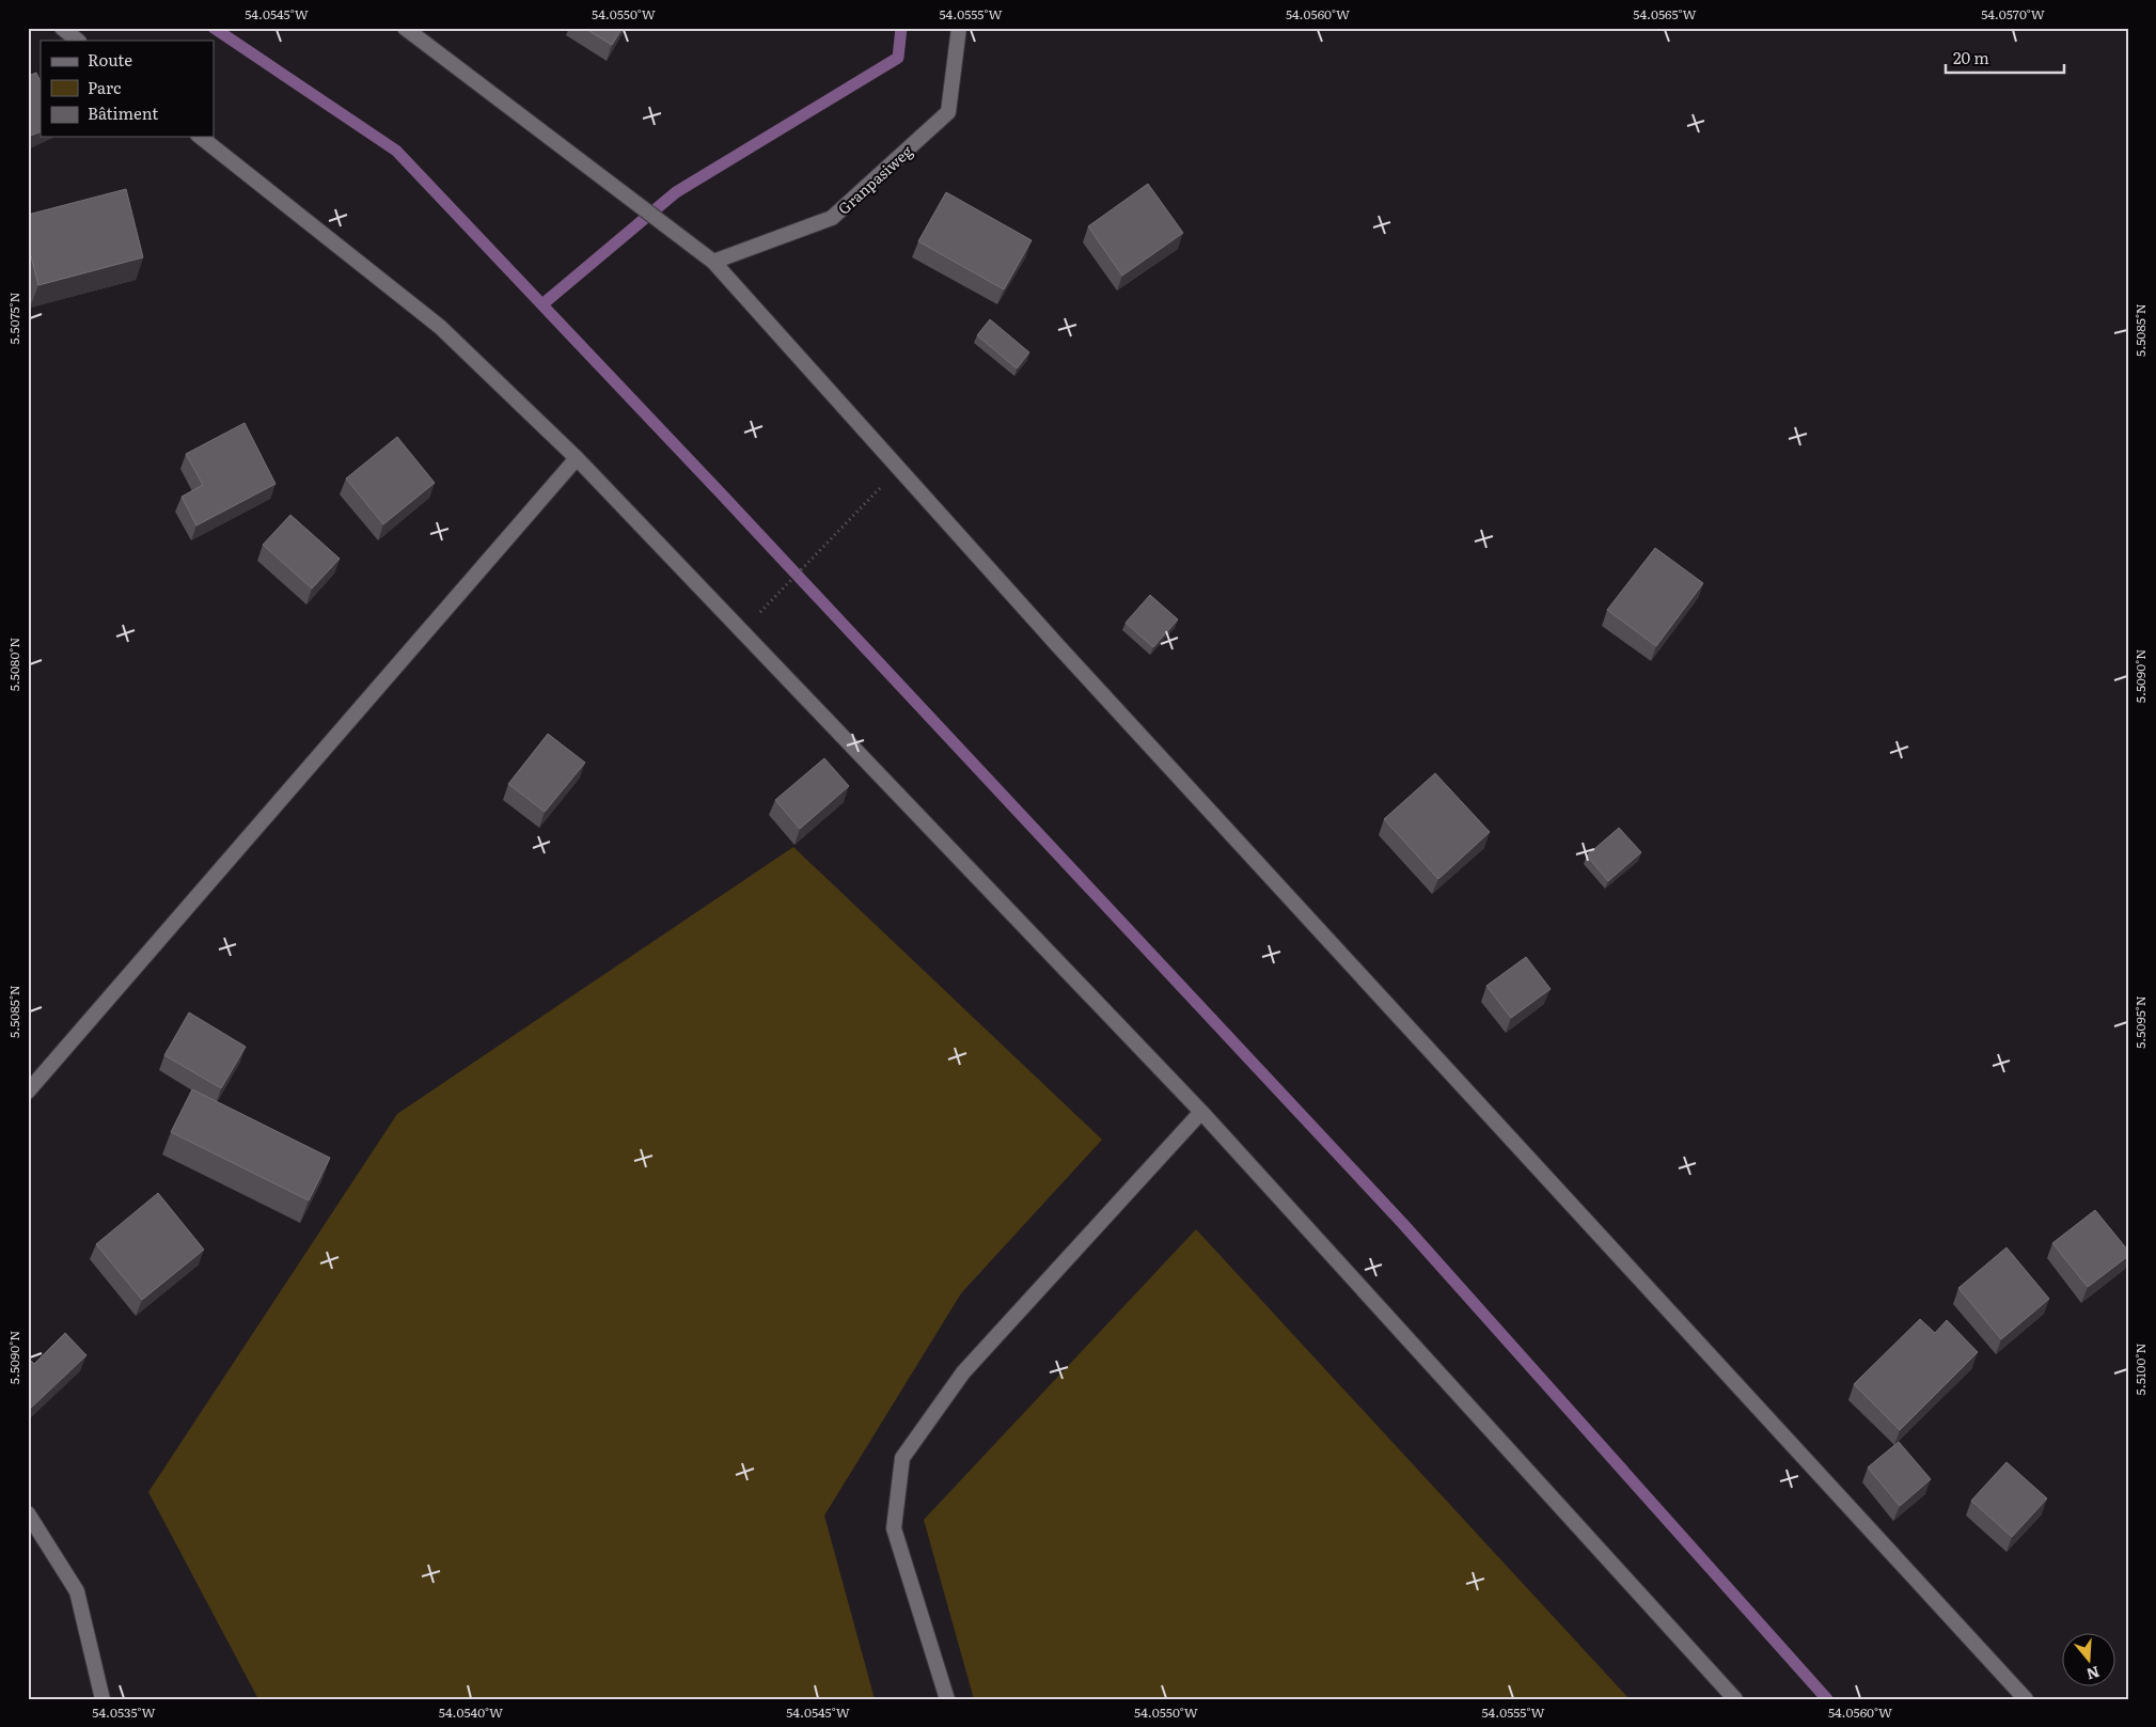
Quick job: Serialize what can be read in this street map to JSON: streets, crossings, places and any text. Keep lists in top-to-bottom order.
{
  "streets": {
    "street": ["Granpasiweg"]
  },
  "legend": ["Route", "Parc", "Bâtiment"],
  "scale_bar": "20 m",
  "north": "bottom",
  "coordinates": [
    "54.0545°W",
    "54.0550°W",
    "54.0555°W",
    "54.0560°W",
    "54.0565°W",
    "54.0570°W",
    "5.5075°N",
    "5.5085°N",
    "5.5080°N",
    "5.5090°N",
    "5.5095°N",
    "5.5100°N",
    "54.0535°W",
    "54.0540°W"
  ]
}
